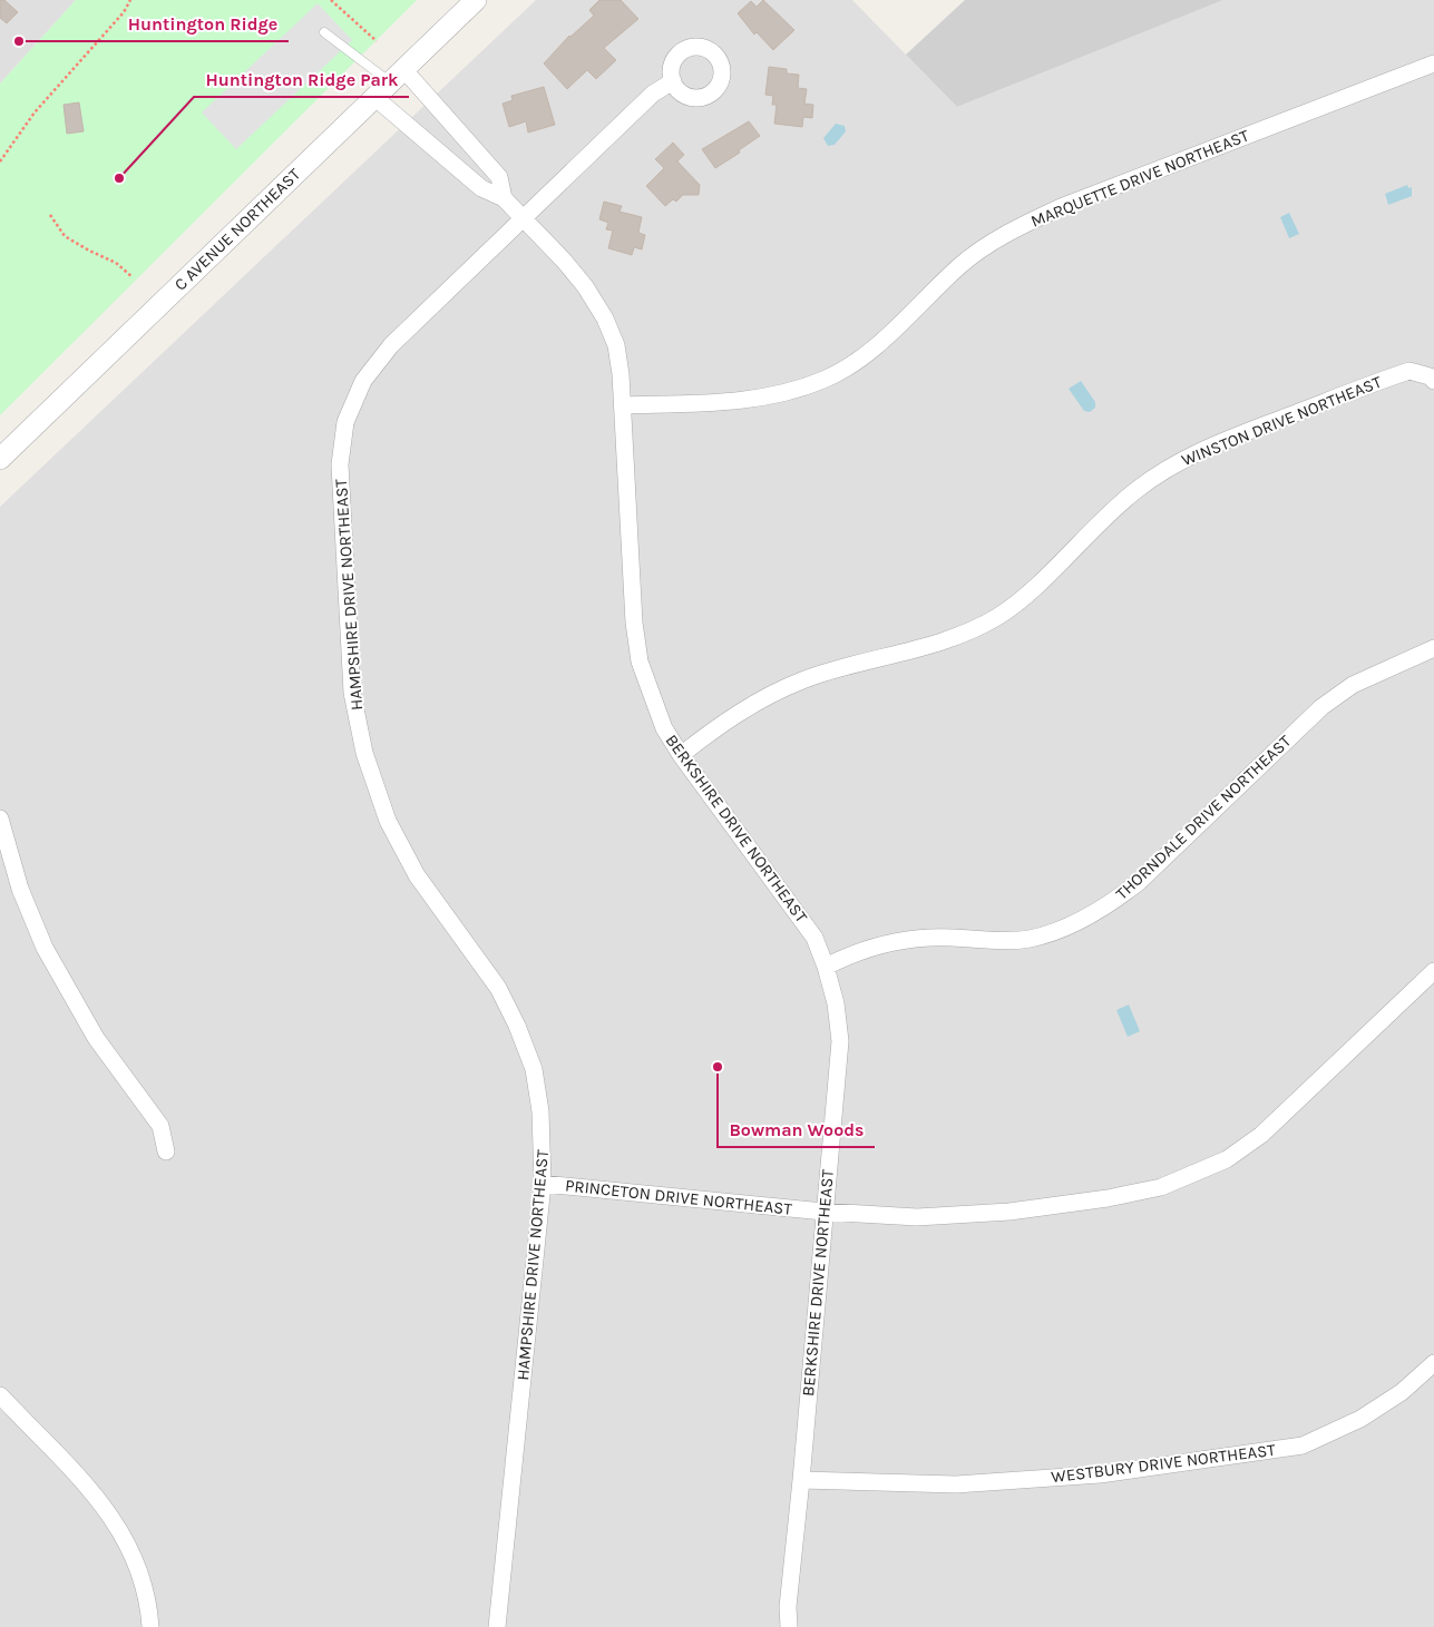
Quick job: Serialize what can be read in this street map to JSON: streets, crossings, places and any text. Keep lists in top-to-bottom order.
{
  "streets": {
    "street": [
      "MARQUETTE DRIVE NORTHEAST",
      "C AVENUE NORTHEAST",
      "WINSTON DRIVE NORTHEAST",
      "HAMPSHIRE DRIVE NORTHEAST",
      "THORNDALE DRIVE NORTHEAST",
      "BERKSHIRE DRIVE NORTHEAST",
      "PRINCETON DRIVE NORTHEAST",
      "WESTBURY DRIVE NORTHEAST"
    ]
  },
  "crossings": [
    ["MARQUETTE DRIVE NORTHEAST", "BERKSHIRE DRIVE NORTHEAST"],
    ["C AVENUE NORTHEAST", "BERKSHIRE DRIVE NORTHEAST"],
    ["WINSTON DRIVE NORTHEAST", "BERKSHIRE DRIVE NORTHEAST"],
    ["HAMPSHIRE DRIVE NORTHEAST", "BERKSHIRE DRIVE NORTHEAST"],
    ["HAMPSHIRE DRIVE NORTHEAST", "PRINCETON DRIVE NORTHEAST"],
    ["THORNDALE DRIVE NORTHEAST", "BERKSHIRE DRIVE NORTHEAST"],
    ["BERKSHIRE DRIVE NORTHEAST", "PRINCETON DRIVE NORTHEAST"],
    ["BERKSHIRE DRIVE NORTHEAST", "WESTBURY DRIVE NORTHEAST"]
  ],
  "places": ["Huntington Ridge", "Huntington Ridge Park", "Bowman Woods"]
}
